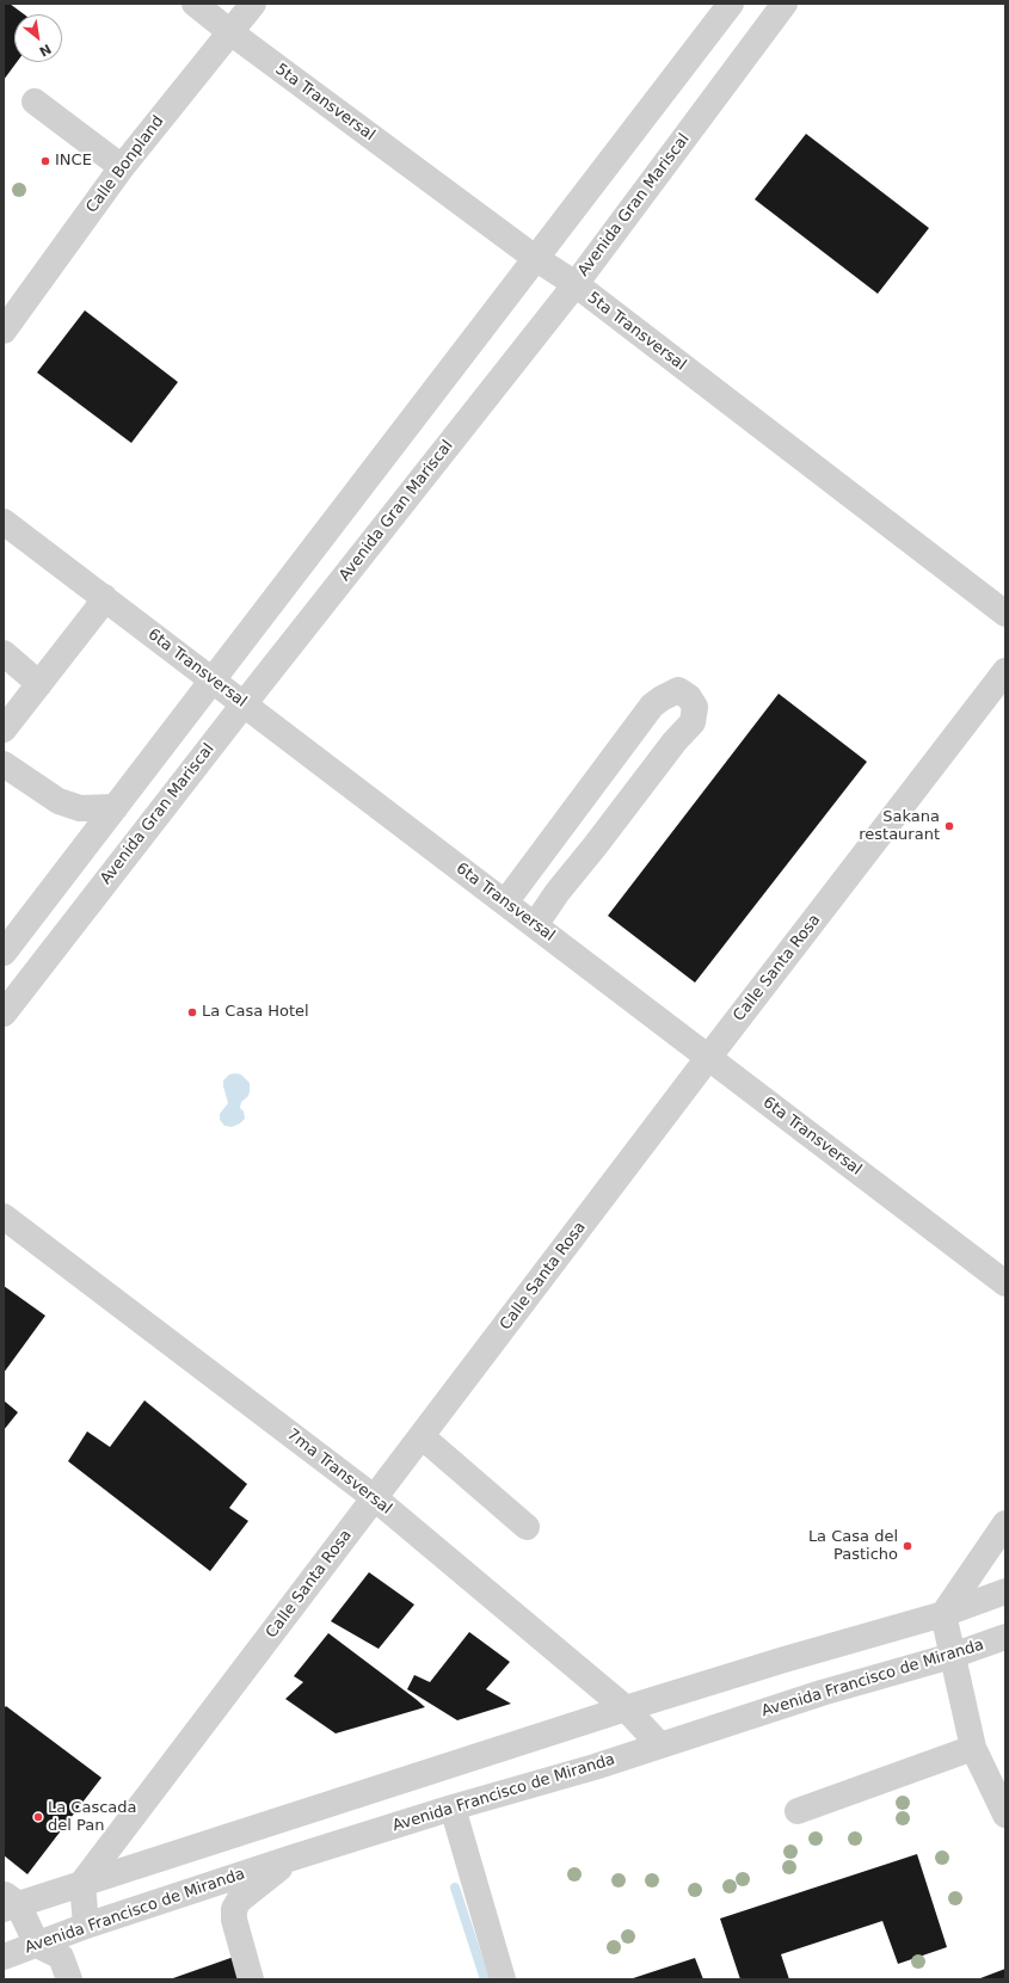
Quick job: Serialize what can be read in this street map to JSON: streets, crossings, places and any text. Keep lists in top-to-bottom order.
{
  "streets": {
    "street": [
      "5ta Transversal",
      "Calle Bonpland",
      "Avenida Gran Mariscal",
      "6ta Transversal",
      "Calle Santa Rosa",
      "7ma Transversal",
      "Avenida Francisco de Miranda"
    ]
  },
  "crossings": [
    ["5ta Transversal", "Calle Bonpland"],
    ["5ta Transversal", "Avenida Gran Mariscal"],
    ["Avenida Gran Mariscal", "6ta Transversal"],
    ["6ta Transversal", "Calle Santa Rosa"],
    ["Calle Santa Rosa", "7ma Transversal"],
    ["7ma Transversal", "Avenida Francisco de Miranda"]
  ],
  "places": [
    "INCE",
    "Sakana restaurant",
    "La Casa Hotel",
    "La Casa del Pasticho",
    "La Cascada del Pan"
  ],
  "north": "bottom right"
}
